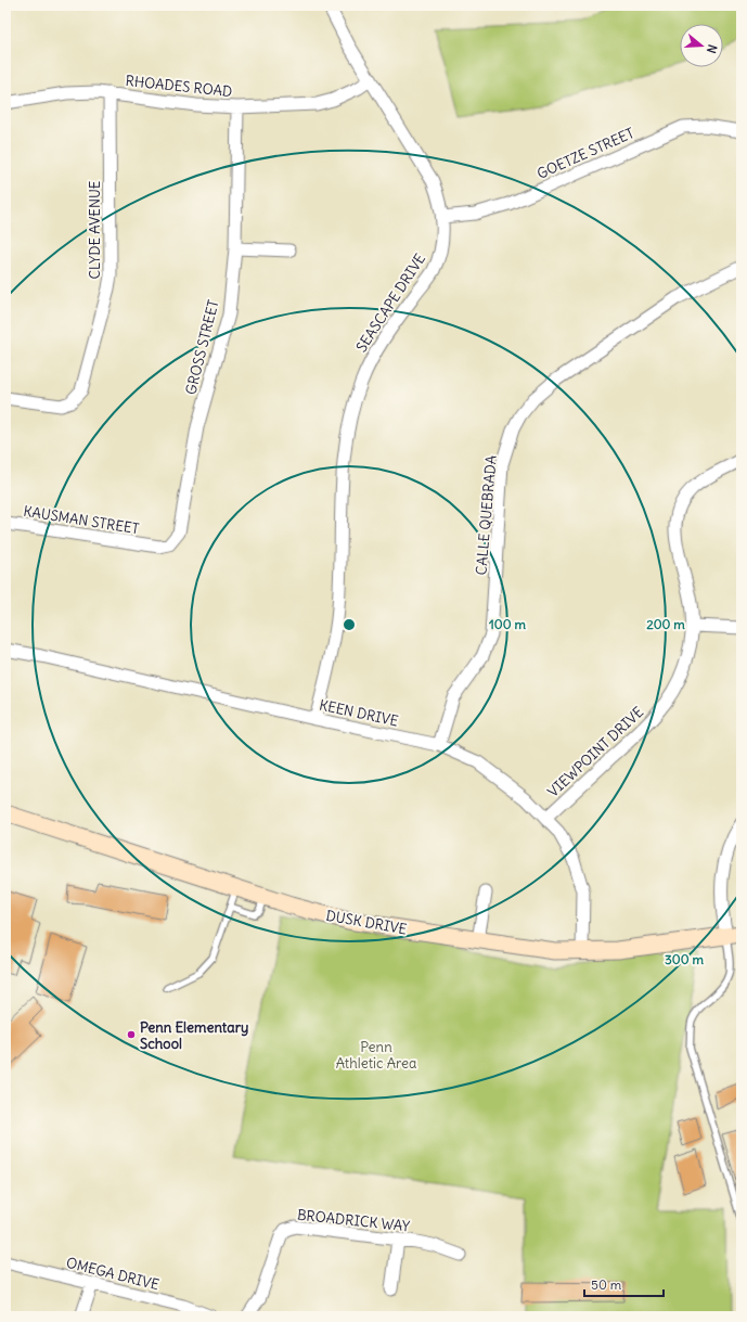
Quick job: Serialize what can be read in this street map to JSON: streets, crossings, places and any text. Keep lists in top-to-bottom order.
{
  "streets": {
    "street": [
      "RHOADES ROAD",
      "GOETZE STREET",
      "CLYDE AVENUE",
      "SEASCAPE DRIVE",
      "GROSS STREET",
      "CALLE QUEBRADA",
      "KAUSMAN STREET",
      "KEEN DRIVE",
      "VIEWPOINT DRIVE",
      "DUSK DRIVE",
      "BROADRICK WAY",
      "OMEGA DRIVE"
    ]
  },
  "crossings": [
    ["RHOADES ROAD", "CLYDE AVENUE"],
    ["RHOADES ROAD", "SEASCAPE DRIVE"],
    ["RHOADES ROAD", "GROSS STREET"],
    ["GOETZE STREET", "SEASCAPE DRIVE"],
    ["SEASCAPE DRIVE", "KEEN DRIVE"],
    ["GROSS STREET", "KAUSMAN STREET"],
    ["CALLE QUEBRADA", "KEEN DRIVE"],
    ["KEEN DRIVE", "VIEWPOINT DRIVE"],
    ["KEEN DRIVE", "DUSK DRIVE"]
  ],
  "parks": ["Penn Athletic Area"],
  "places": ["Penn Elementary School"],
  "scale_bar": "50 m",
  "north": "right",
  "rings": ["100 m", "200 m", "300 m"]
}
